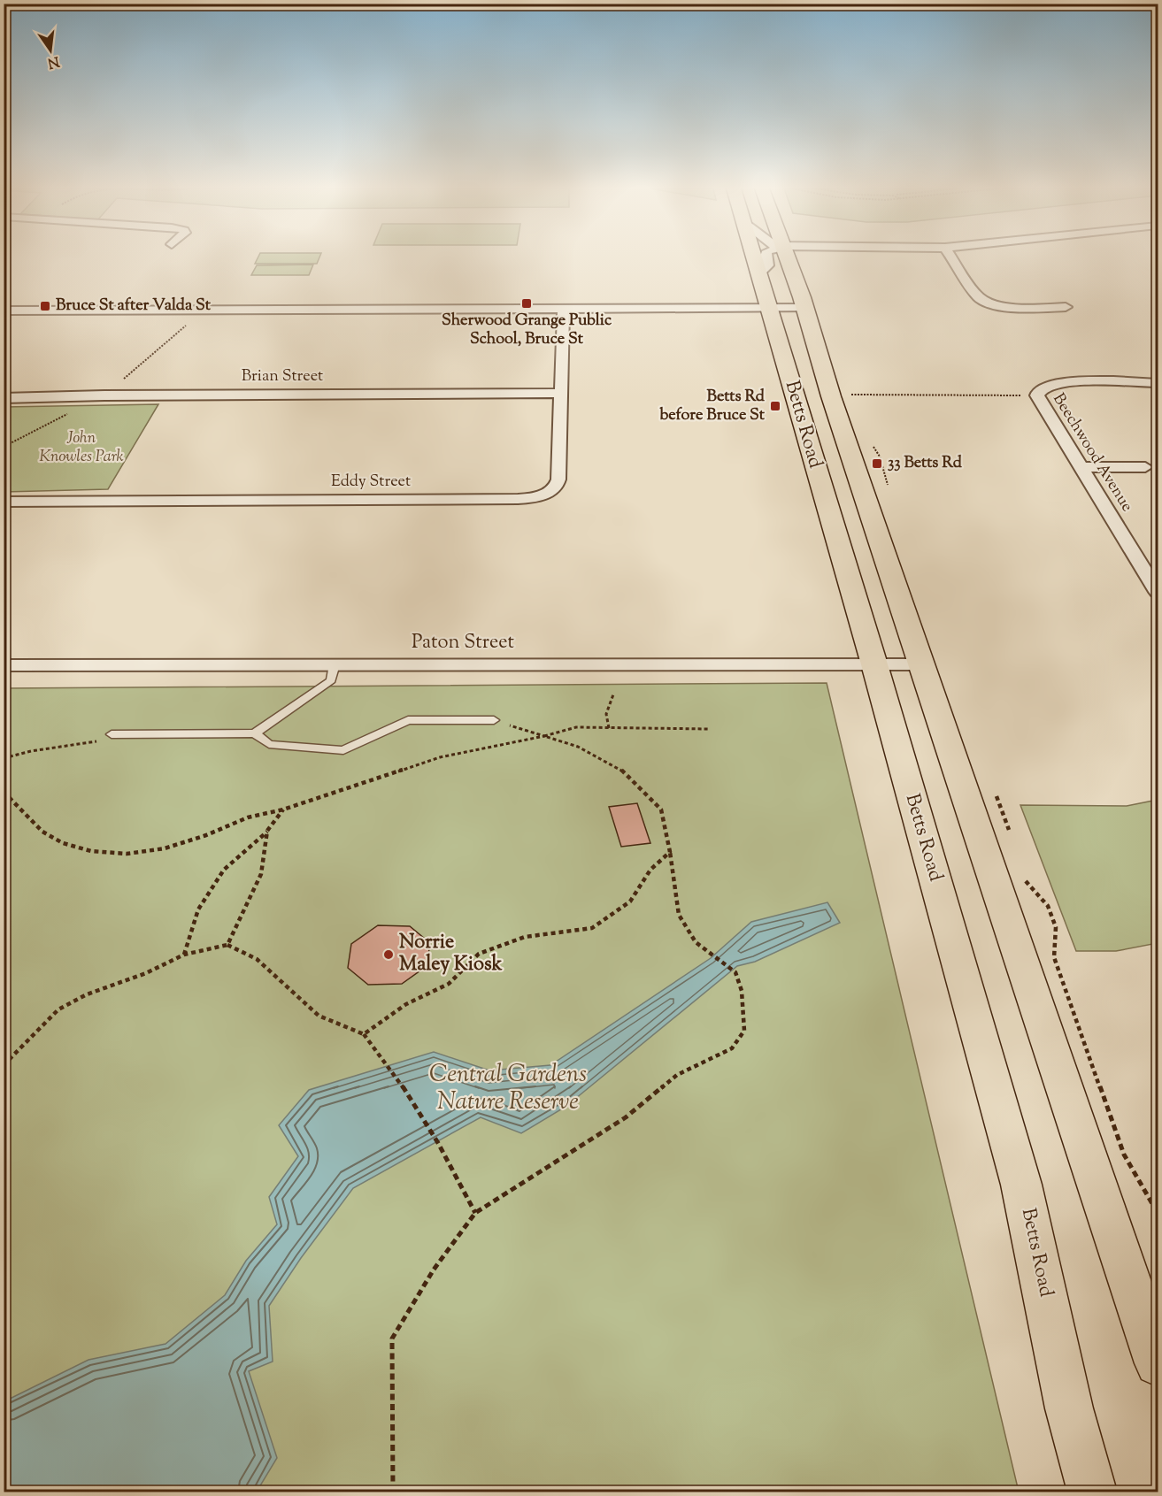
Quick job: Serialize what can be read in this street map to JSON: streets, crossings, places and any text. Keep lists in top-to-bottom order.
{
  "streets": {
    "highway": ["Betts Road"],
    "street": [
      "Brian Street",
      "Beechwood Avenue",
      "Eddy Street",
      "Paton Street"
    ]
  },
  "crossings": [
    ["Brian Street", "Eddy Street"],
    ["Betts Road", "Paton Street"]
  ],
  "parks": ["John Knowles Park", "Central Gardens Nature Reserve"],
  "places": {
    "transit": [
      "Sherwood Grange Public School, Bruce St",
      "Bruce St after Valda St",
      "Betts Rd before Bruce St",
      "33 Betts Rd"
    ],
    "other": ["Norrie Maley Kiosk"]
  },
  "north": "bottom"
}
